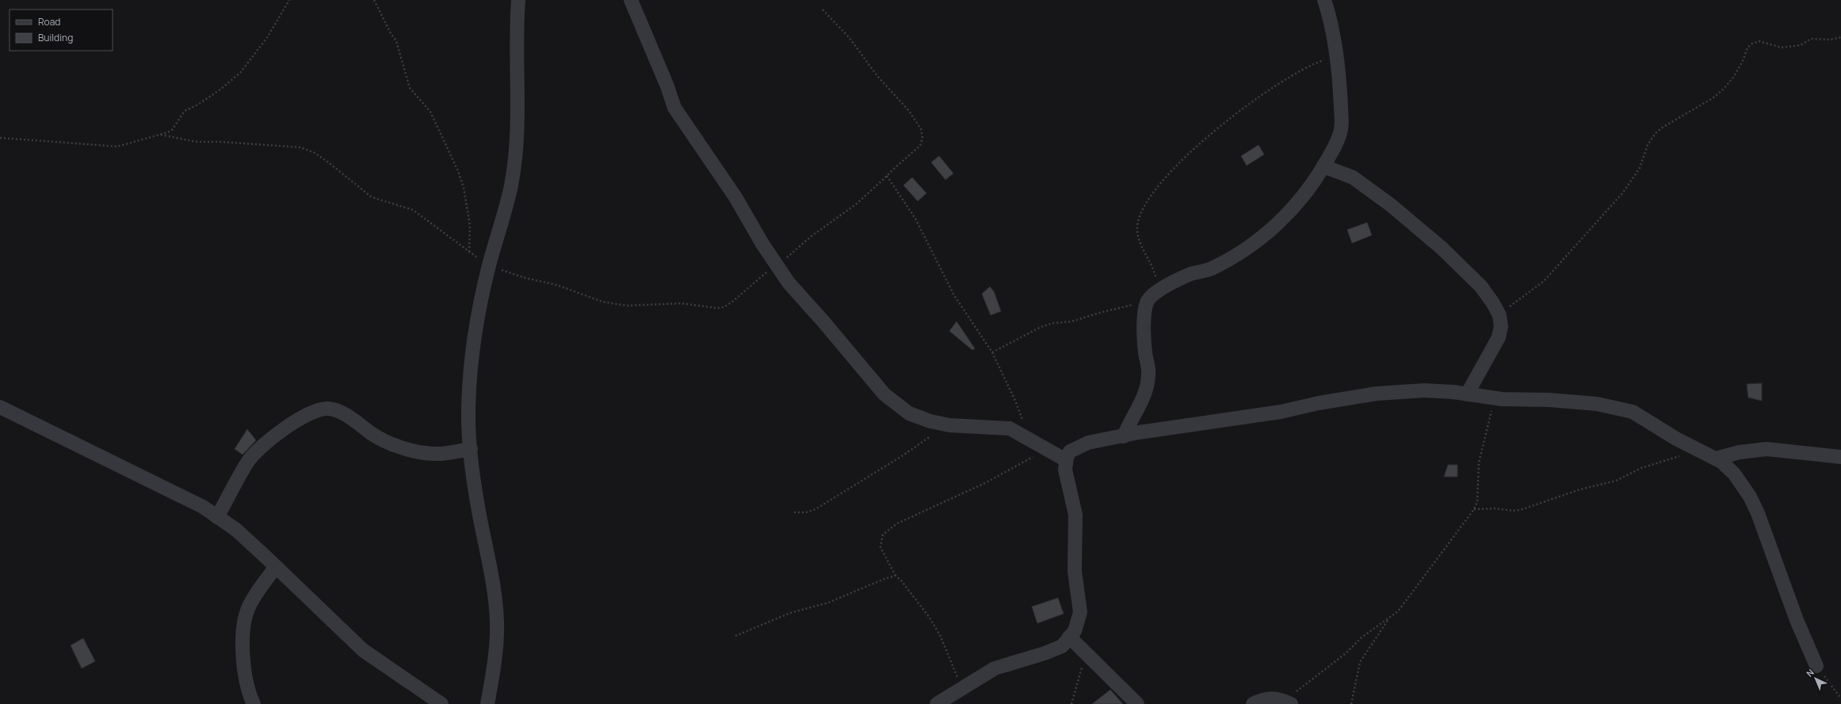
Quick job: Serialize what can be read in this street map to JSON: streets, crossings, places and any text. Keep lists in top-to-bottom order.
{
  "legend": ["Road", "Building"],
  "north": "top left"
}
